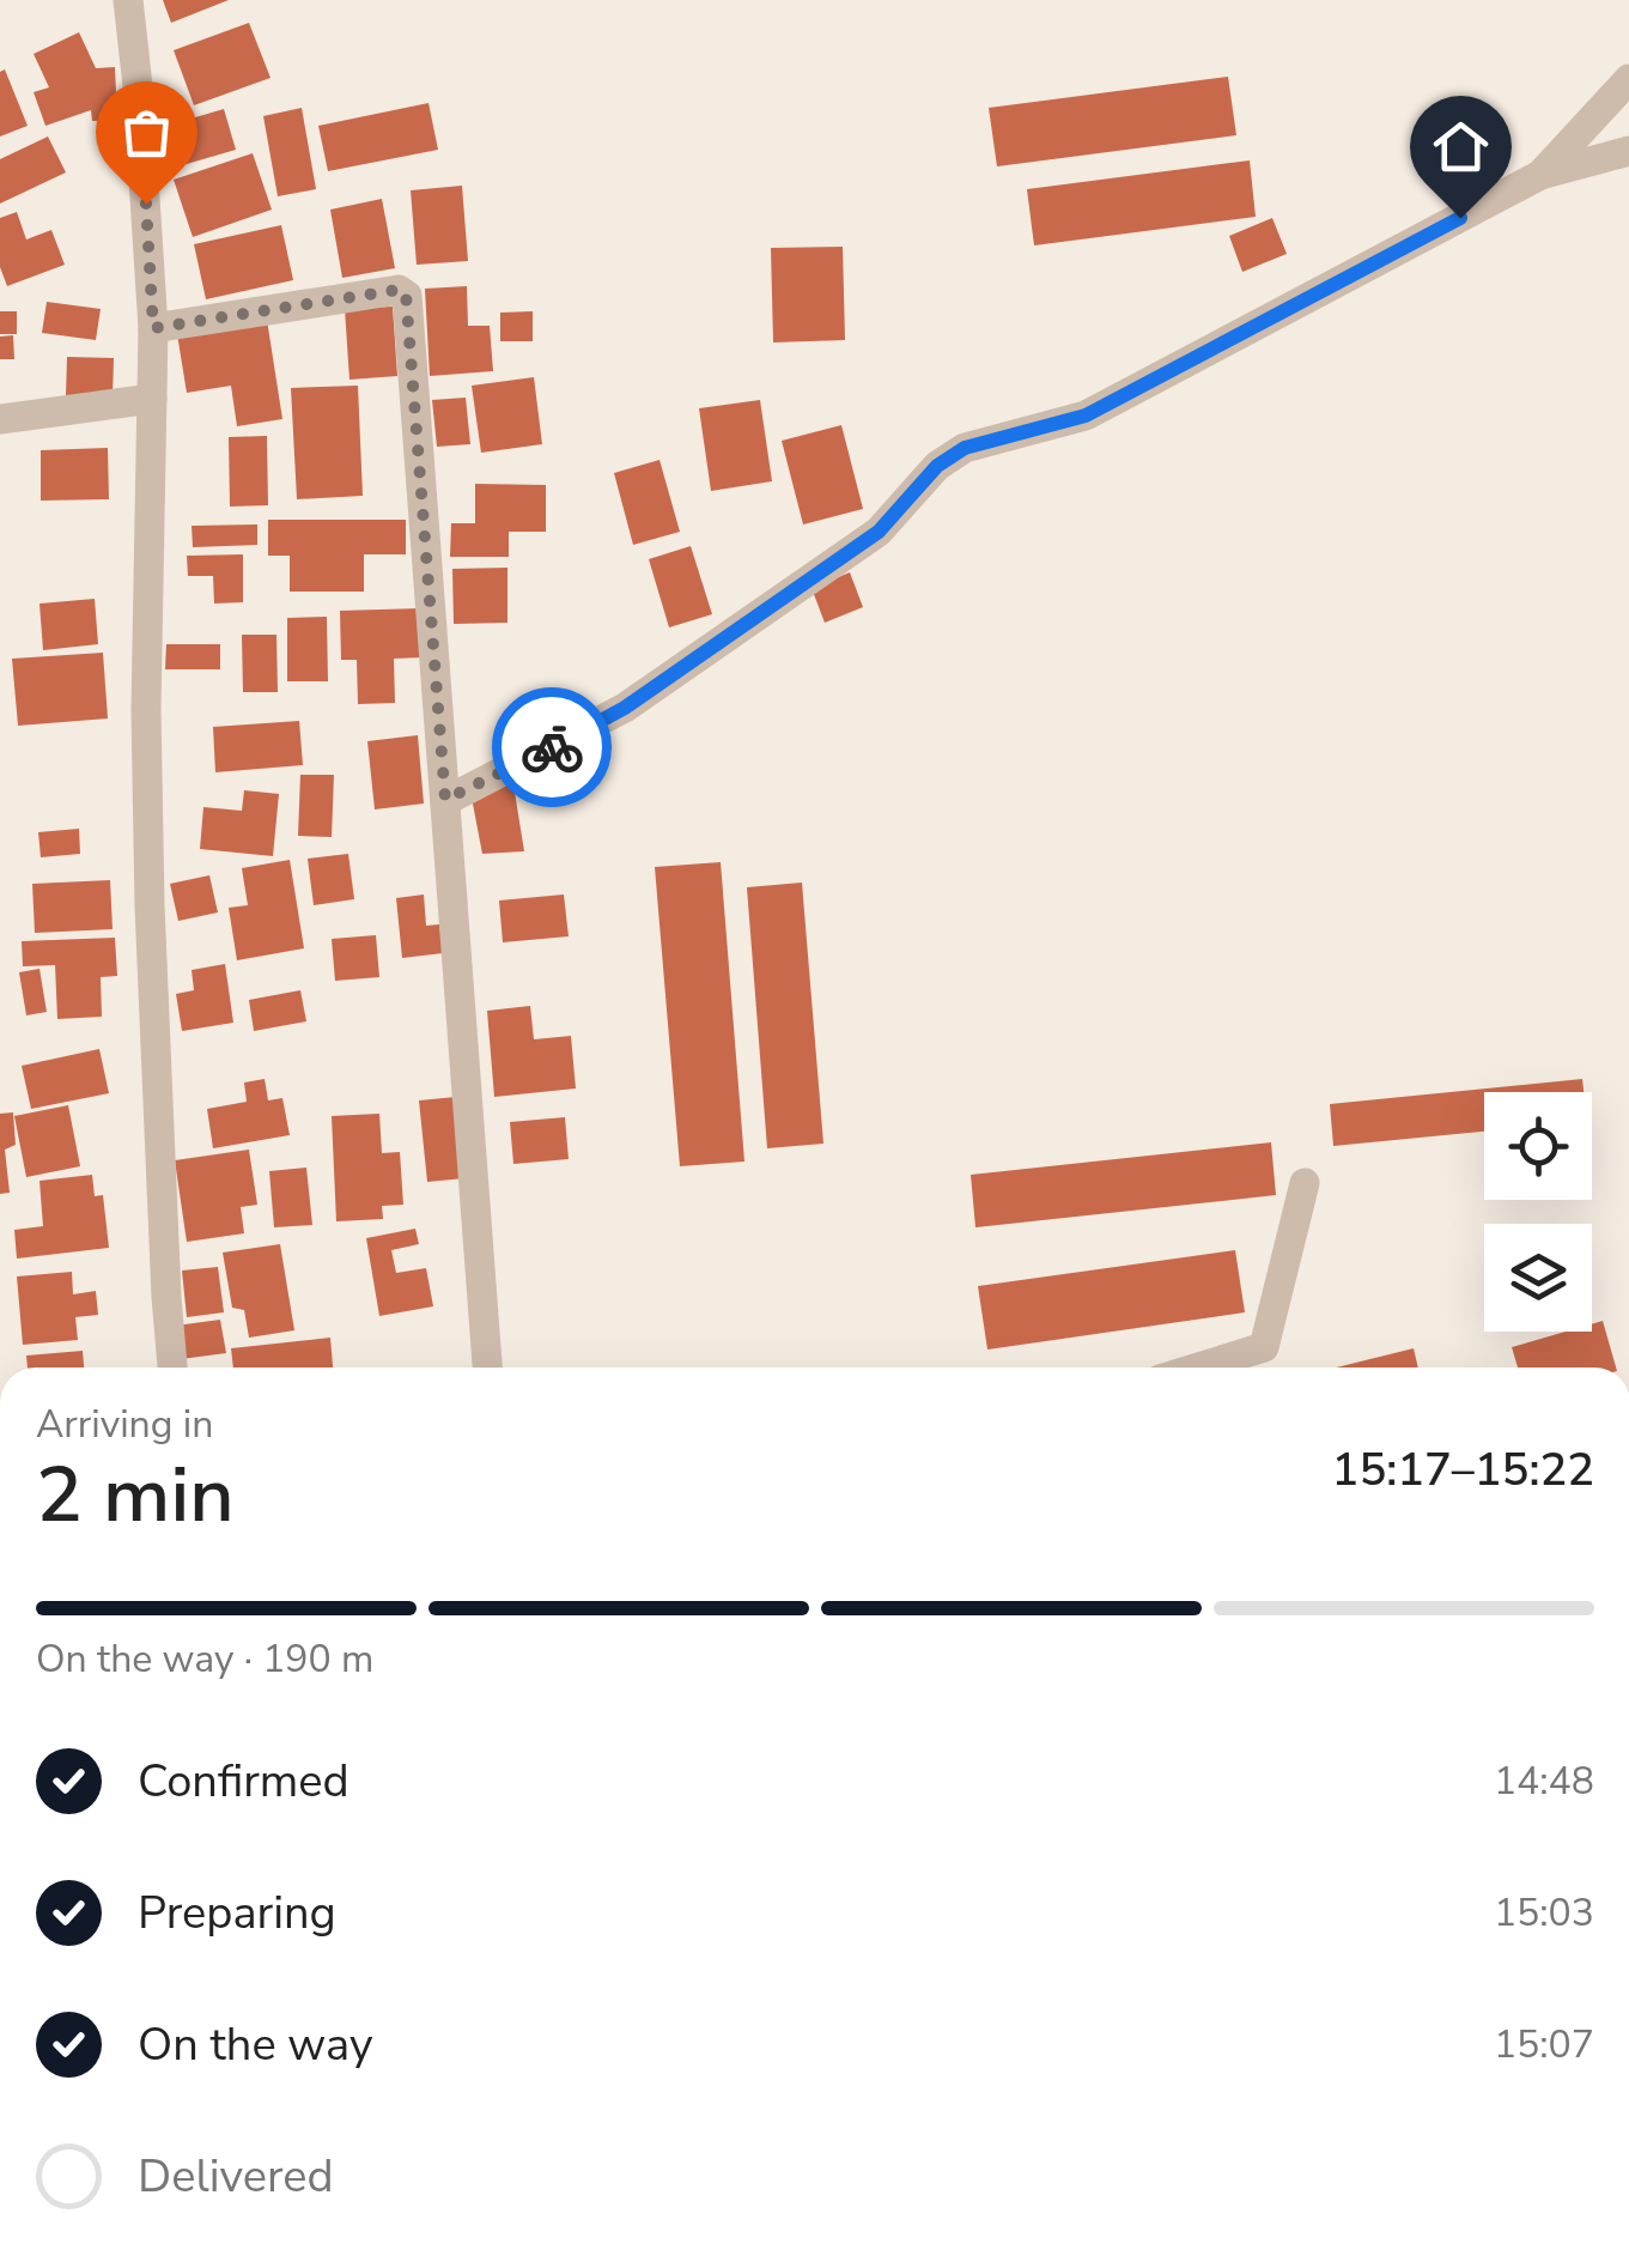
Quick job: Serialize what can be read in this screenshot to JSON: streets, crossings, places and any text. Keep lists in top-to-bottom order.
{
  "page": {
    "heading": ["2 min", "Arriving in", "15:17–15:22"],
    "bar": "On the way · 190 m",
    "list": [
      ["Confirmed", "14:48"],
      ["Preparing", "15:03"],
      ["On the way", "15:07"],
      "Delivered"
    ]
  }
}
